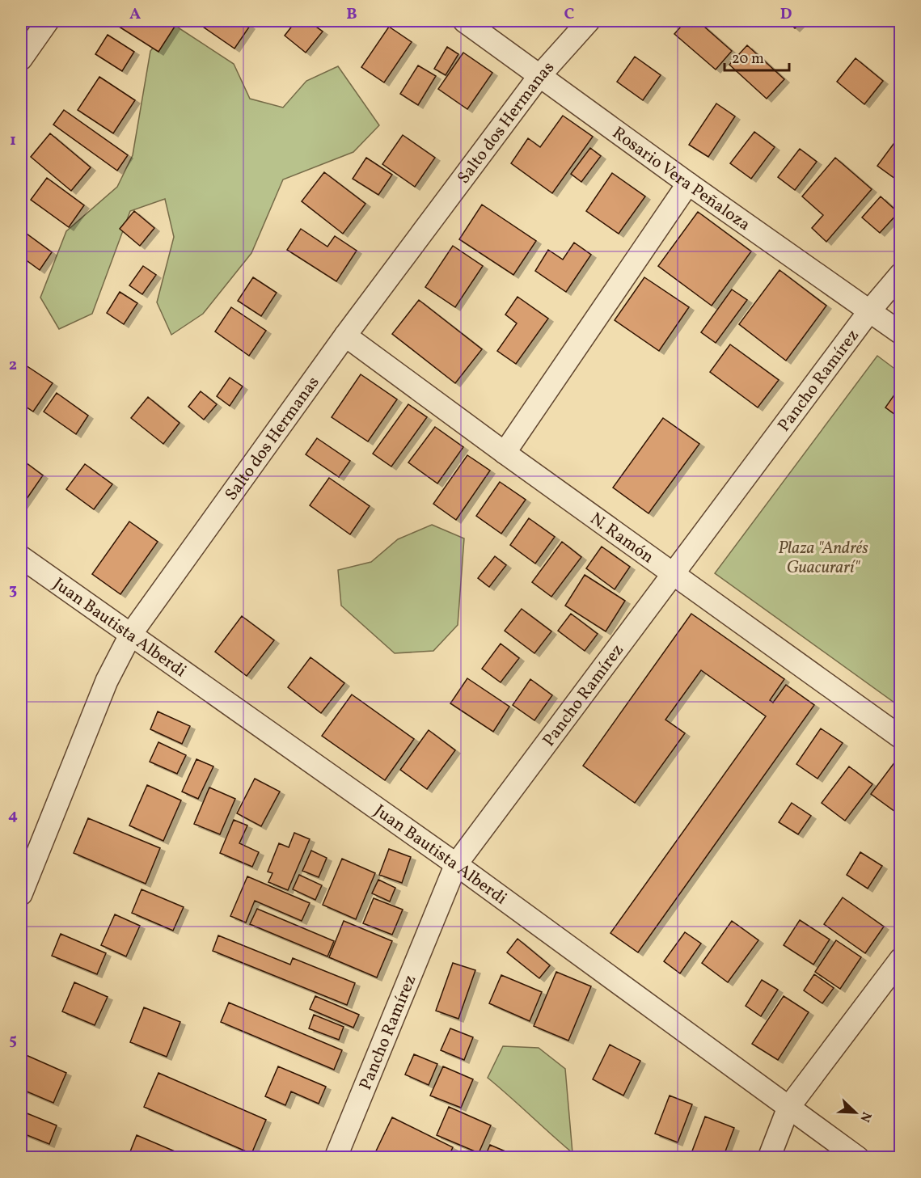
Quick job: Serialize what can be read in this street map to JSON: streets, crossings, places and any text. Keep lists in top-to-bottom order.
{
  "streets": {
    "street": [
      "Salto dos Hermanas",
      "Rosario Vera Peñaloza",
      "Pancho Ramírez",
      "N. Ramón",
      "Juan Bautista Alberdi"
    ]
  },
  "crossings": [
    ["Salto dos Hermanas", "Rosario Vera Peñaloza"],
    ["Salto dos Hermanas", "N. Ramón"],
    ["Salto dos Hermanas", "Juan Bautista Alberdi"],
    ["Rosario Vera Peñaloza", "Pancho Ramírez"],
    ["Pancho Ramírez", "N. Ramón"],
    ["Pancho Ramírez", "Juan Bautista Alberdi"]
  ],
  "parks": ["Plaza \"Andrés Guacurarí\""],
  "scale_bar": "20 m",
  "north": "bottom right",
  "grid": {
    "columns": [
      "A",
      "B",
      "C",
      "D"
    ],
    "rows": [
      "1",
      "2",
      "3",
      "4",
      "5"
    ]
  }
}
